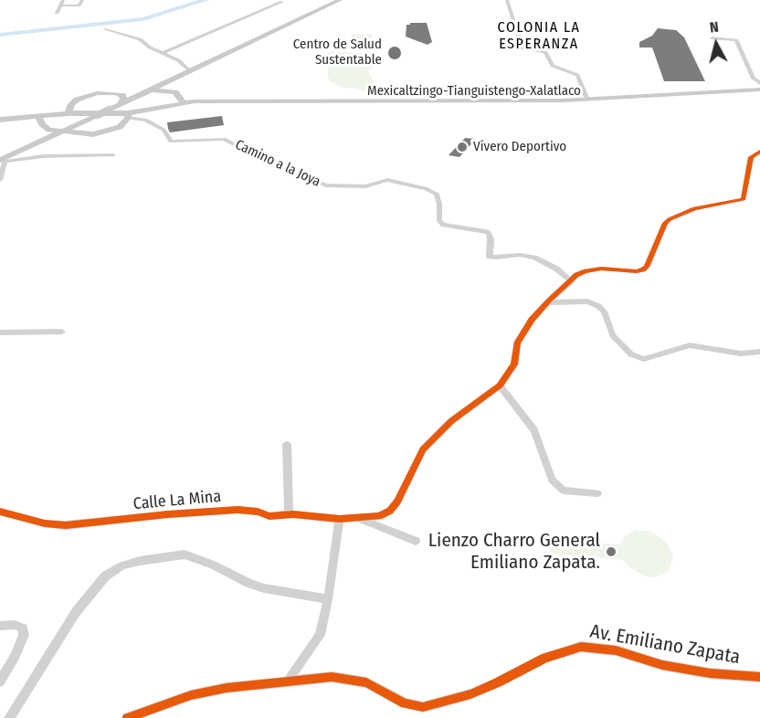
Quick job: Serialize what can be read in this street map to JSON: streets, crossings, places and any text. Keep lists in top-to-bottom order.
{
  "streets": {
    "main road": ["Mexicaltzingo-Tianguistengo-Xalatlaco"],
    "street": ["Camino a la Joya", "Calle La Mina", "Av. Emiliano Zapata"]
  },
  "crossings": [
    ["Mexicaltzingo-Tianguistengo-Xalatlaco", "Camino a la Joya"]
  ],
  "districts": ["COLONIA LA ESPERANZA"],
  "places": ["Centro de Salud Sustentable", "Vívero Deportivo", "Lienzo Charro General Emiliano Zapata."],
  "north": "top"
}
